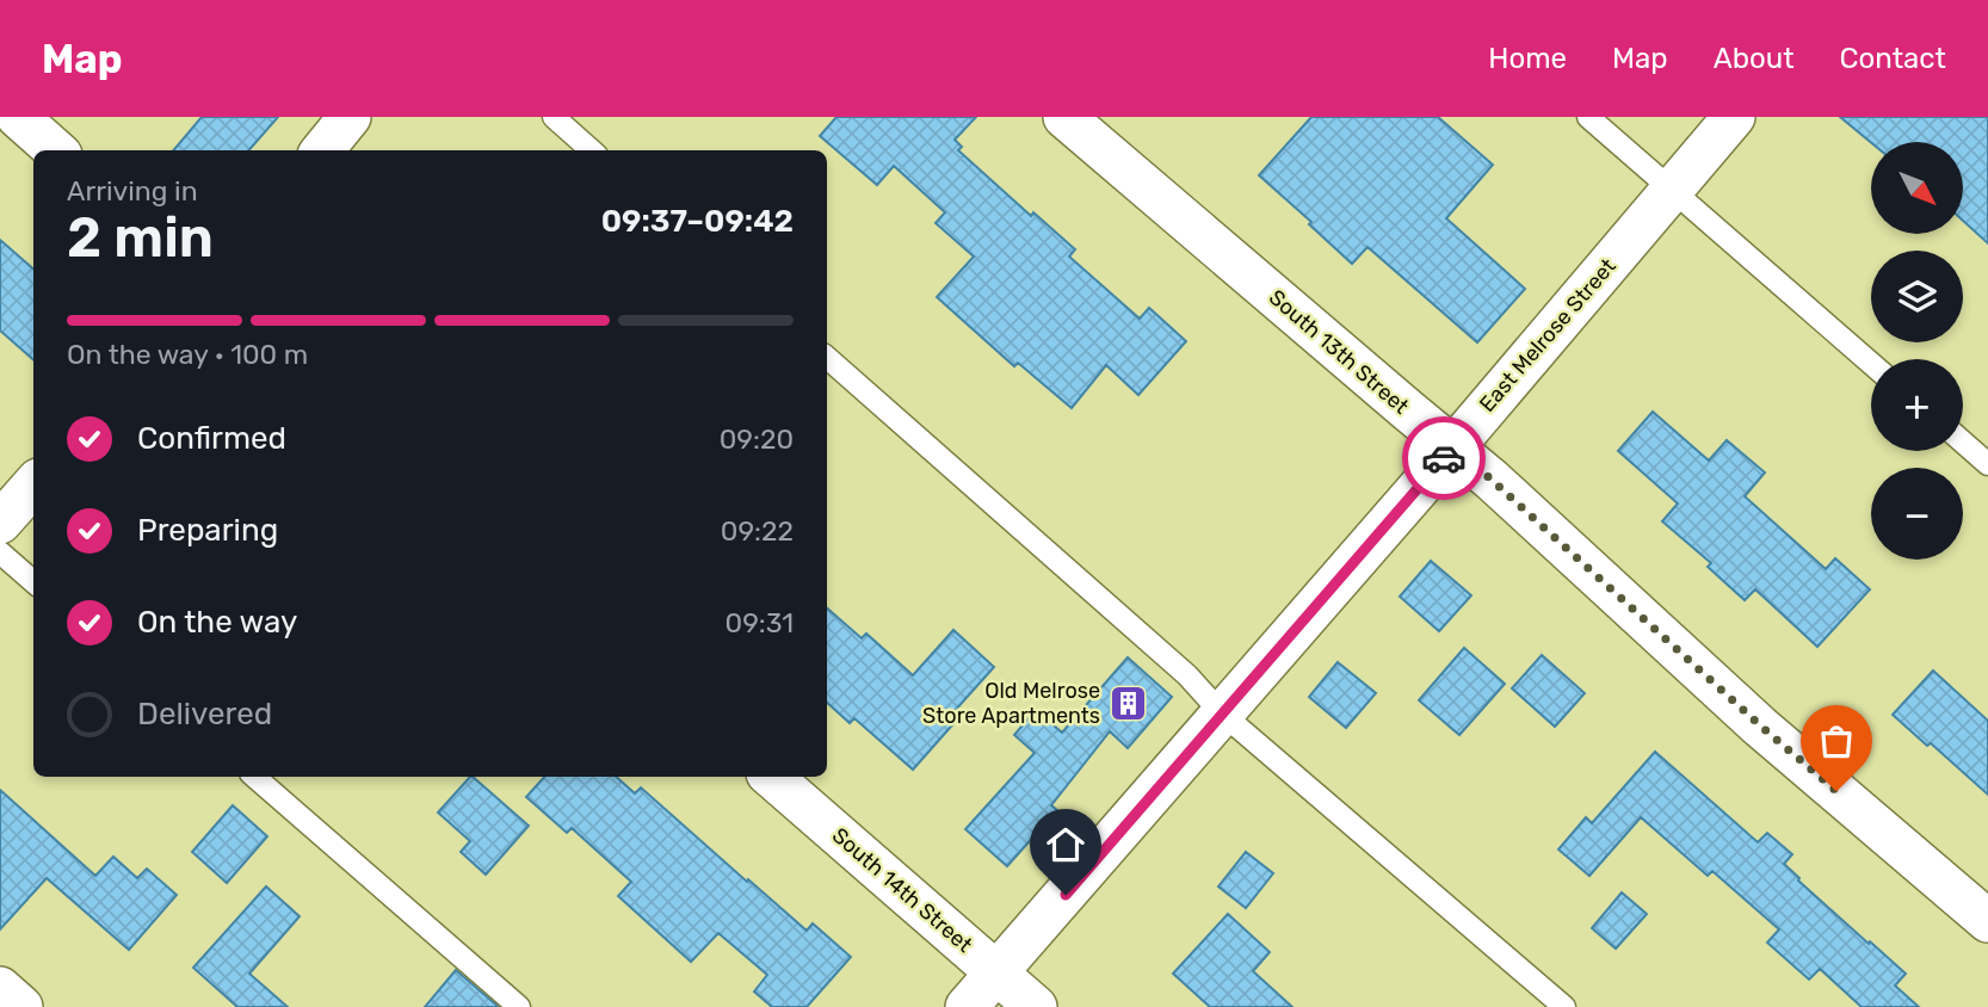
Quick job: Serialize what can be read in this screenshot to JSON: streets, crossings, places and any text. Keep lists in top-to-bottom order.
{
  "streets": {
    "street": ["East Melrose Street", "South 13th Street", "South 14th Street"]
  },
  "crossings": [
    ["East Melrose Street", "South 13th Street"],
    ["East Melrose Street", "South 14th Street"]
  ],
  "places": {
    "building": ["Old Melrose Store Apartments"]
  },
  "north": "bottom right",
  "page": {
    "header": "Map",
    "nav": [
      "Home",
      "Map",
      "About",
      "Contact"
    ],
    "map_buttons": ["+", "−"],
    "heading": ["2 min", "Arriving in", "09:37–09:42"],
    "bar": "On the way · 100 m",
    "list": [
      ["Confirmed", "09:20"],
      ["Preparing", "09:22"],
      ["On the way", "09:31"],
      "Delivered"
    ]
  }
}
